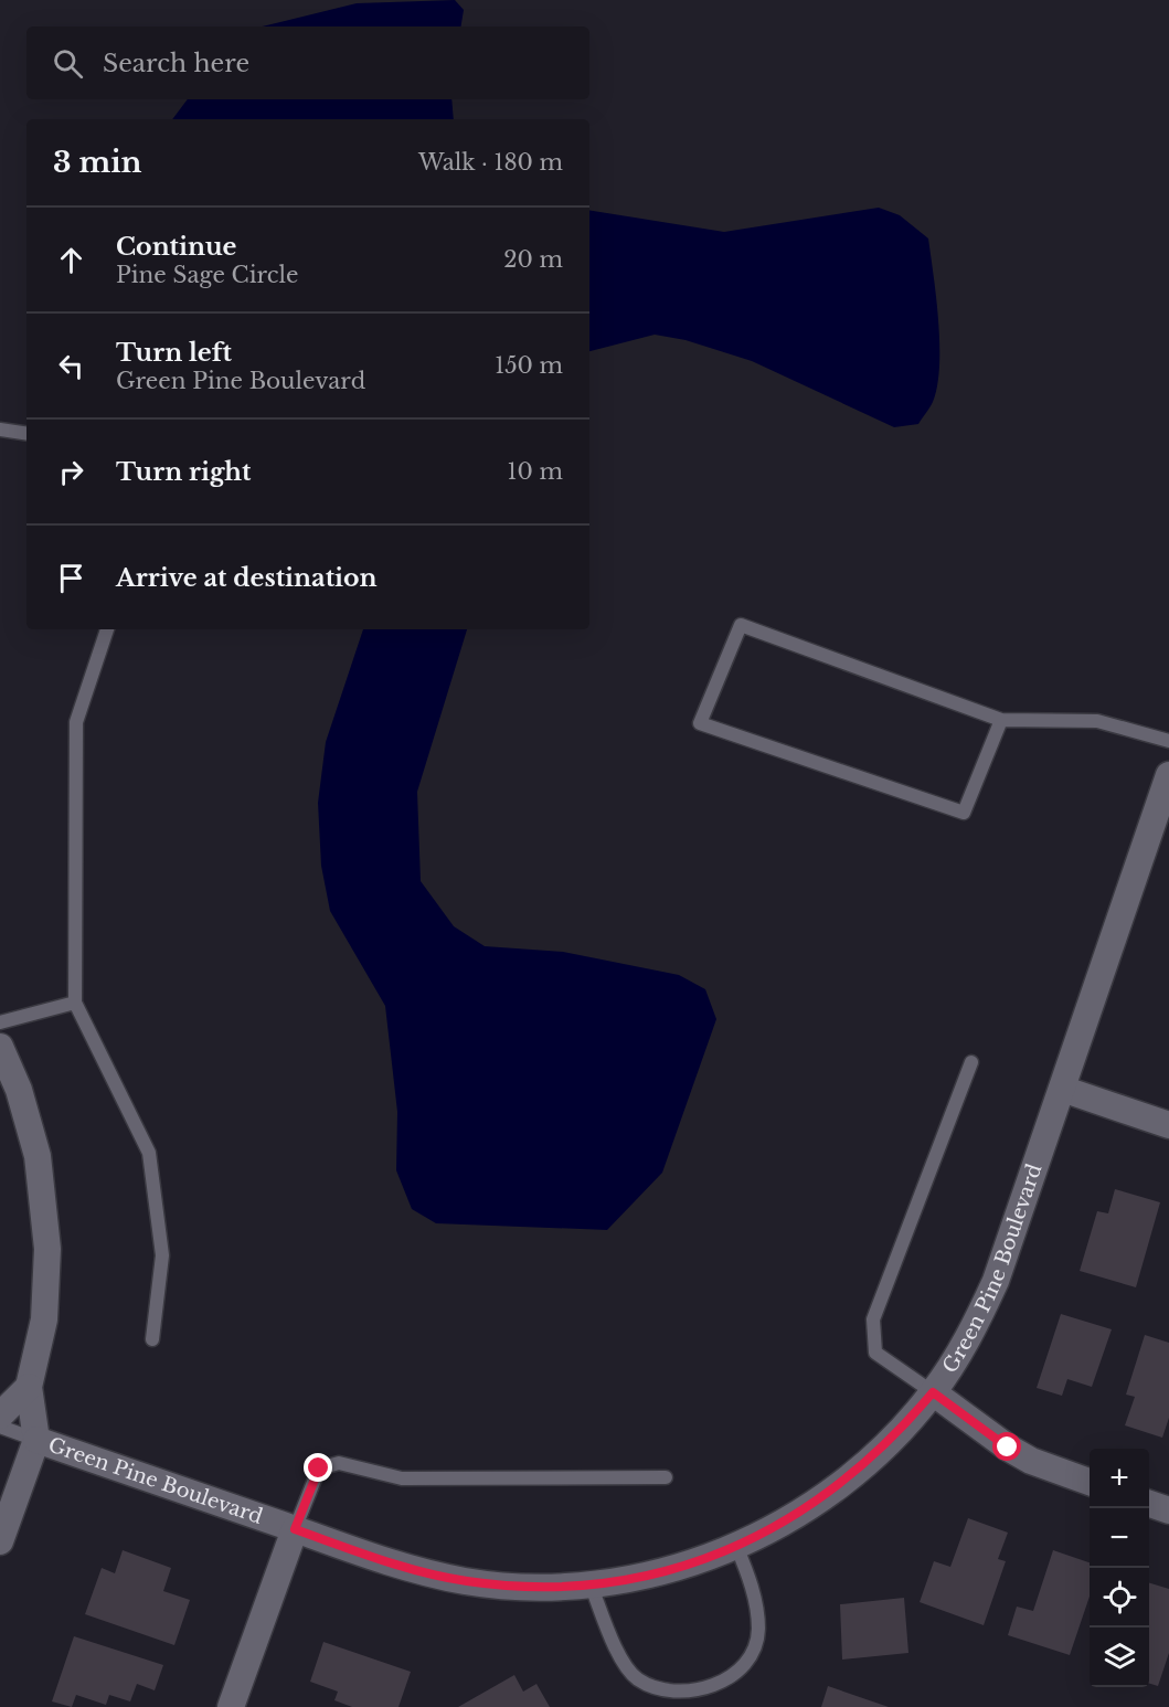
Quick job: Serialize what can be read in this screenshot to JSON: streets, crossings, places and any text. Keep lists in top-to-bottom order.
{
  "streets": {
    "street": ["Green Pine Boulevard"]
  },
  "page": {
    "search": "Search here",
    "heading": ["3 min", "Walk · 180 m"],
    "list": [
      ["Continue", "Pine Sage Circle", "20 m"],
      ["Turn left", "Green Pine Boulevard", "150 m"],
      ["Turn right", "10 m"],
      "Arrive at destination"
    ],
    "map_buttons": ["+", "−"]
  }
}
